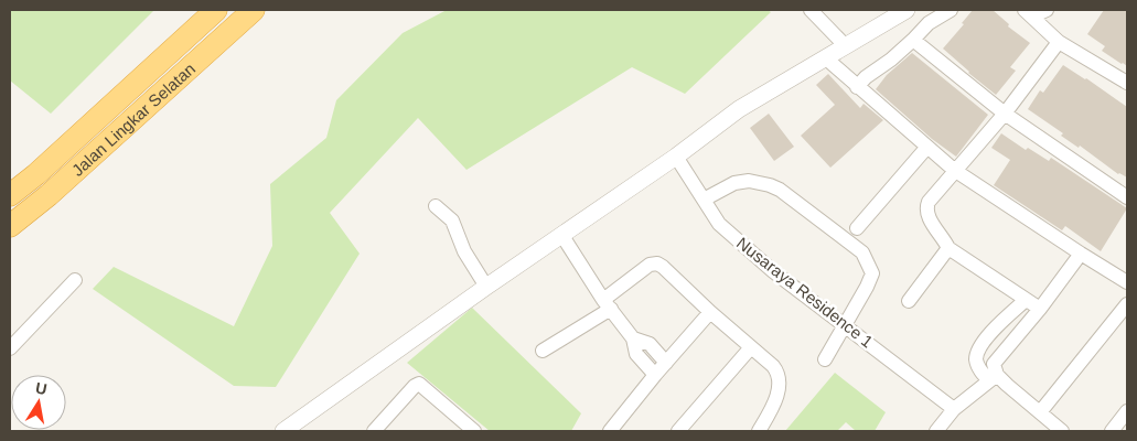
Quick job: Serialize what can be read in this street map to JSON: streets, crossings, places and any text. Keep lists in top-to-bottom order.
{
  "streets": {
    "highway": ["Jalan Lingkar Selatan"],
    "street": ["Nusaraya Residence 1"]
  },
  "north": "top"
}
